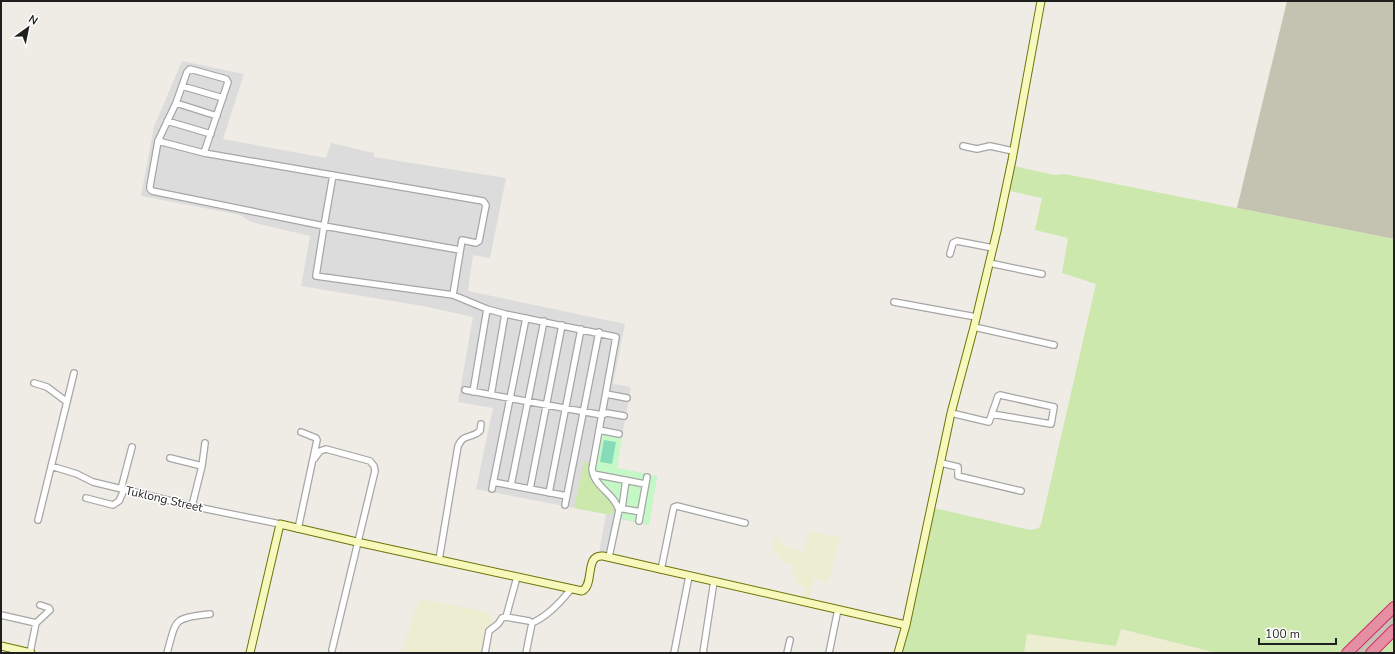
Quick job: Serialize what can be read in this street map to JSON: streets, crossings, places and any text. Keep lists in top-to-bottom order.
{
  "streets": {
    "street": ["Tuklong Street"]
  },
  "scale_bar": "100 m",
  "north": "top right"
}
